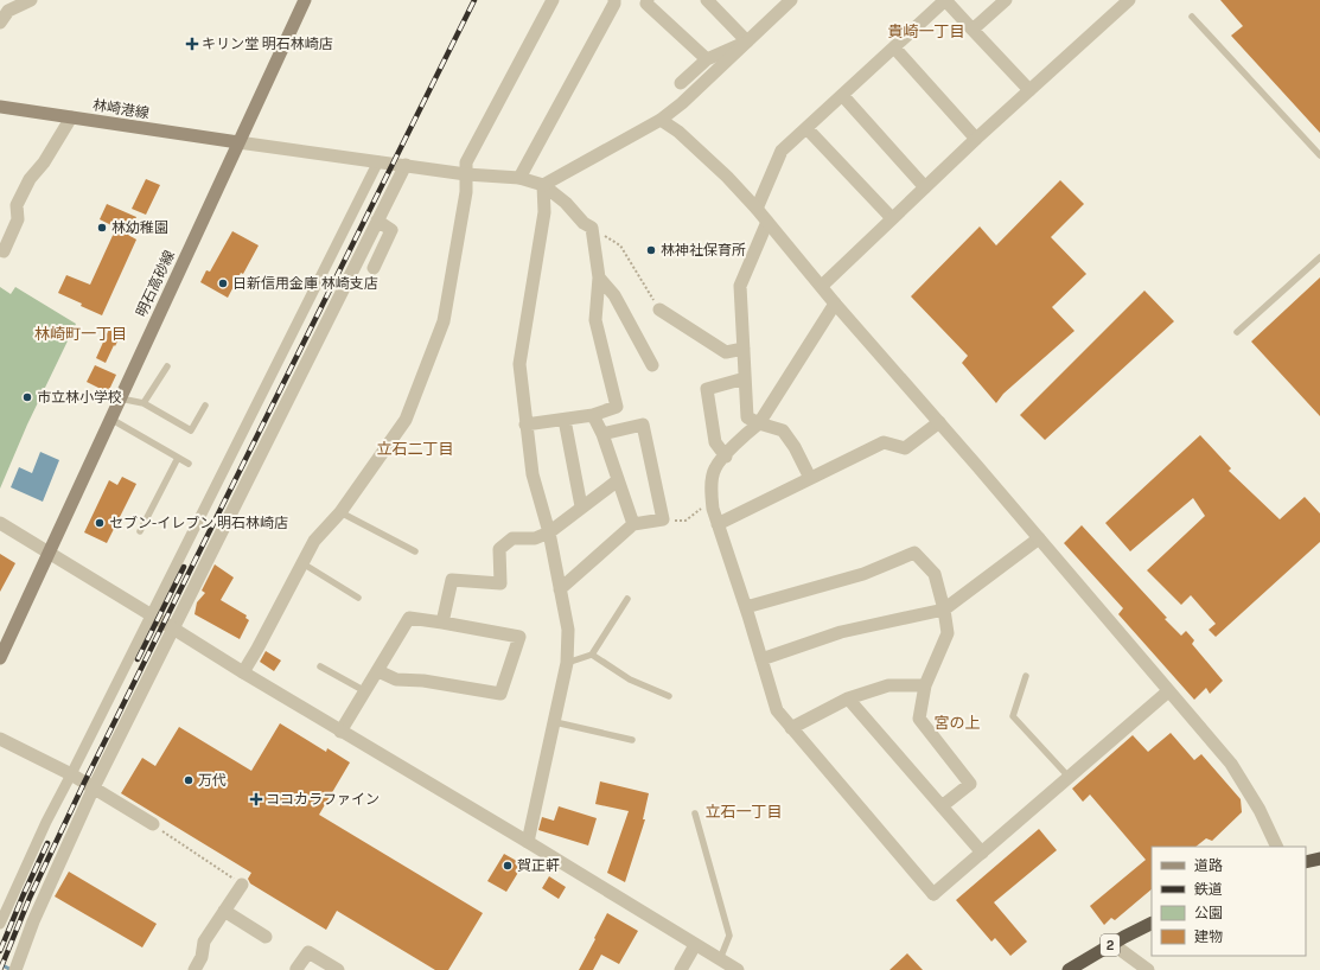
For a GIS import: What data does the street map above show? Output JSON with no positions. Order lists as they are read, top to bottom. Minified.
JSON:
{"streets":{"highway":["2"],"main road":["林崎港線","明石高砂線"]},"crossings":[["林崎港線","明石高砂線"]],"districts":["貴崎一丁目","林崎町一丁目","立石二丁目","宮の上","立石一丁目"],"places":{"health":["キリン堂 明石林崎店","ココカラファイン"],"other":["林幼稚園","林神社保育所","日新信用金庫 林崎支店","市立林小学校","セブン-イレブン 明石林崎店","万代","賀正軒"]},"legend":["道路","鉄道","公園","建物"]}
